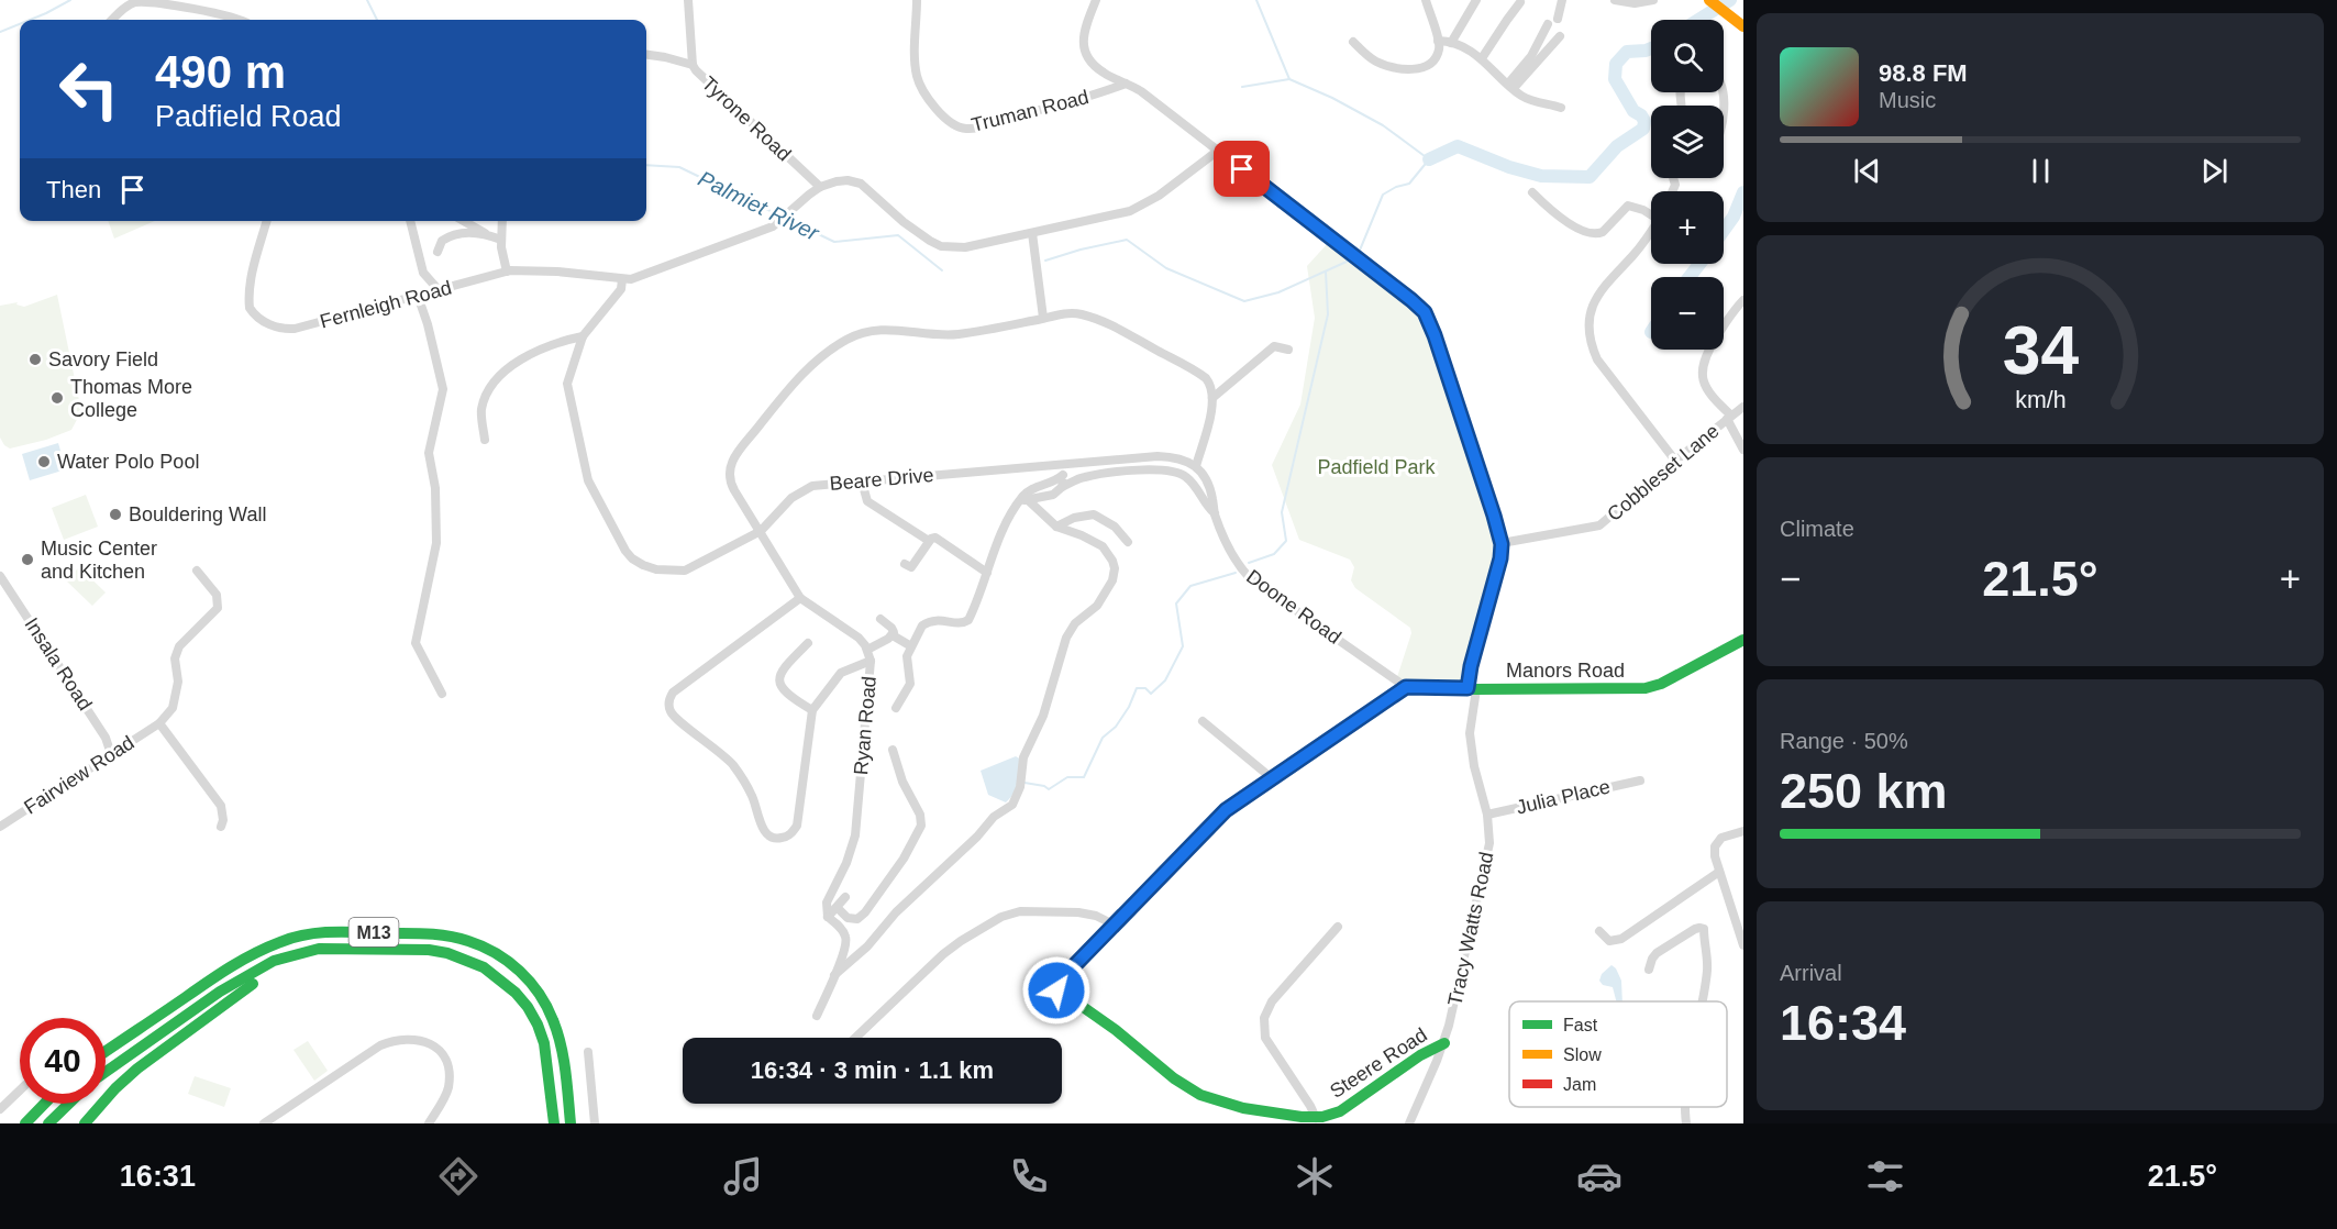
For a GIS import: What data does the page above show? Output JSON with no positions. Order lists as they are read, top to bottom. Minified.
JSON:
{"streets":{"main road":["Manors Road","M13","Steere Road"],"street":["Truman Road","Tyrone Road","Fernleigh Road","Cobbleset Lane","Beare Drive","Doone Road","Insala Road","Ryan Road","Fairview Road","Julia Place","Tracy Watts Road"]},"crossings":[["Cobbleset Lane","Tracy Watts Road"],["Beare Drive","Doone Road"],["Beare Drive","Ryan Road"],["Doone Road","Manors Road"],["Insala Road","Fairview Road"],["Manors Road","Tracy Watts Road"],["Julia Place","Tracy Watts Road"],["Tracy Watts Road","Steere Road"]],"water":["Palmiet River"],"parks":["Padfield Park"],"places":["Savory Field","Thomas More College","Water Polo Pool","Bouldering Wall","Music Center and Kitchen"],"legend":["Fast","Slow","Jam"],"page":{"map_buttons":["+","−"],"turn":["490 m","Padfield Road"],"song":["98.8 FM","Music"],"then":"Then","tile":["Climate",["Range · 50%","250 km"],["Arrival","16:34"]],"heat":["−","21.5°","+"],"limit":"40","trip":"16:34 · 3 min · 1.1 km","tabs":["16:31","21.5°"],"gauge":["34","km/h"]}}
